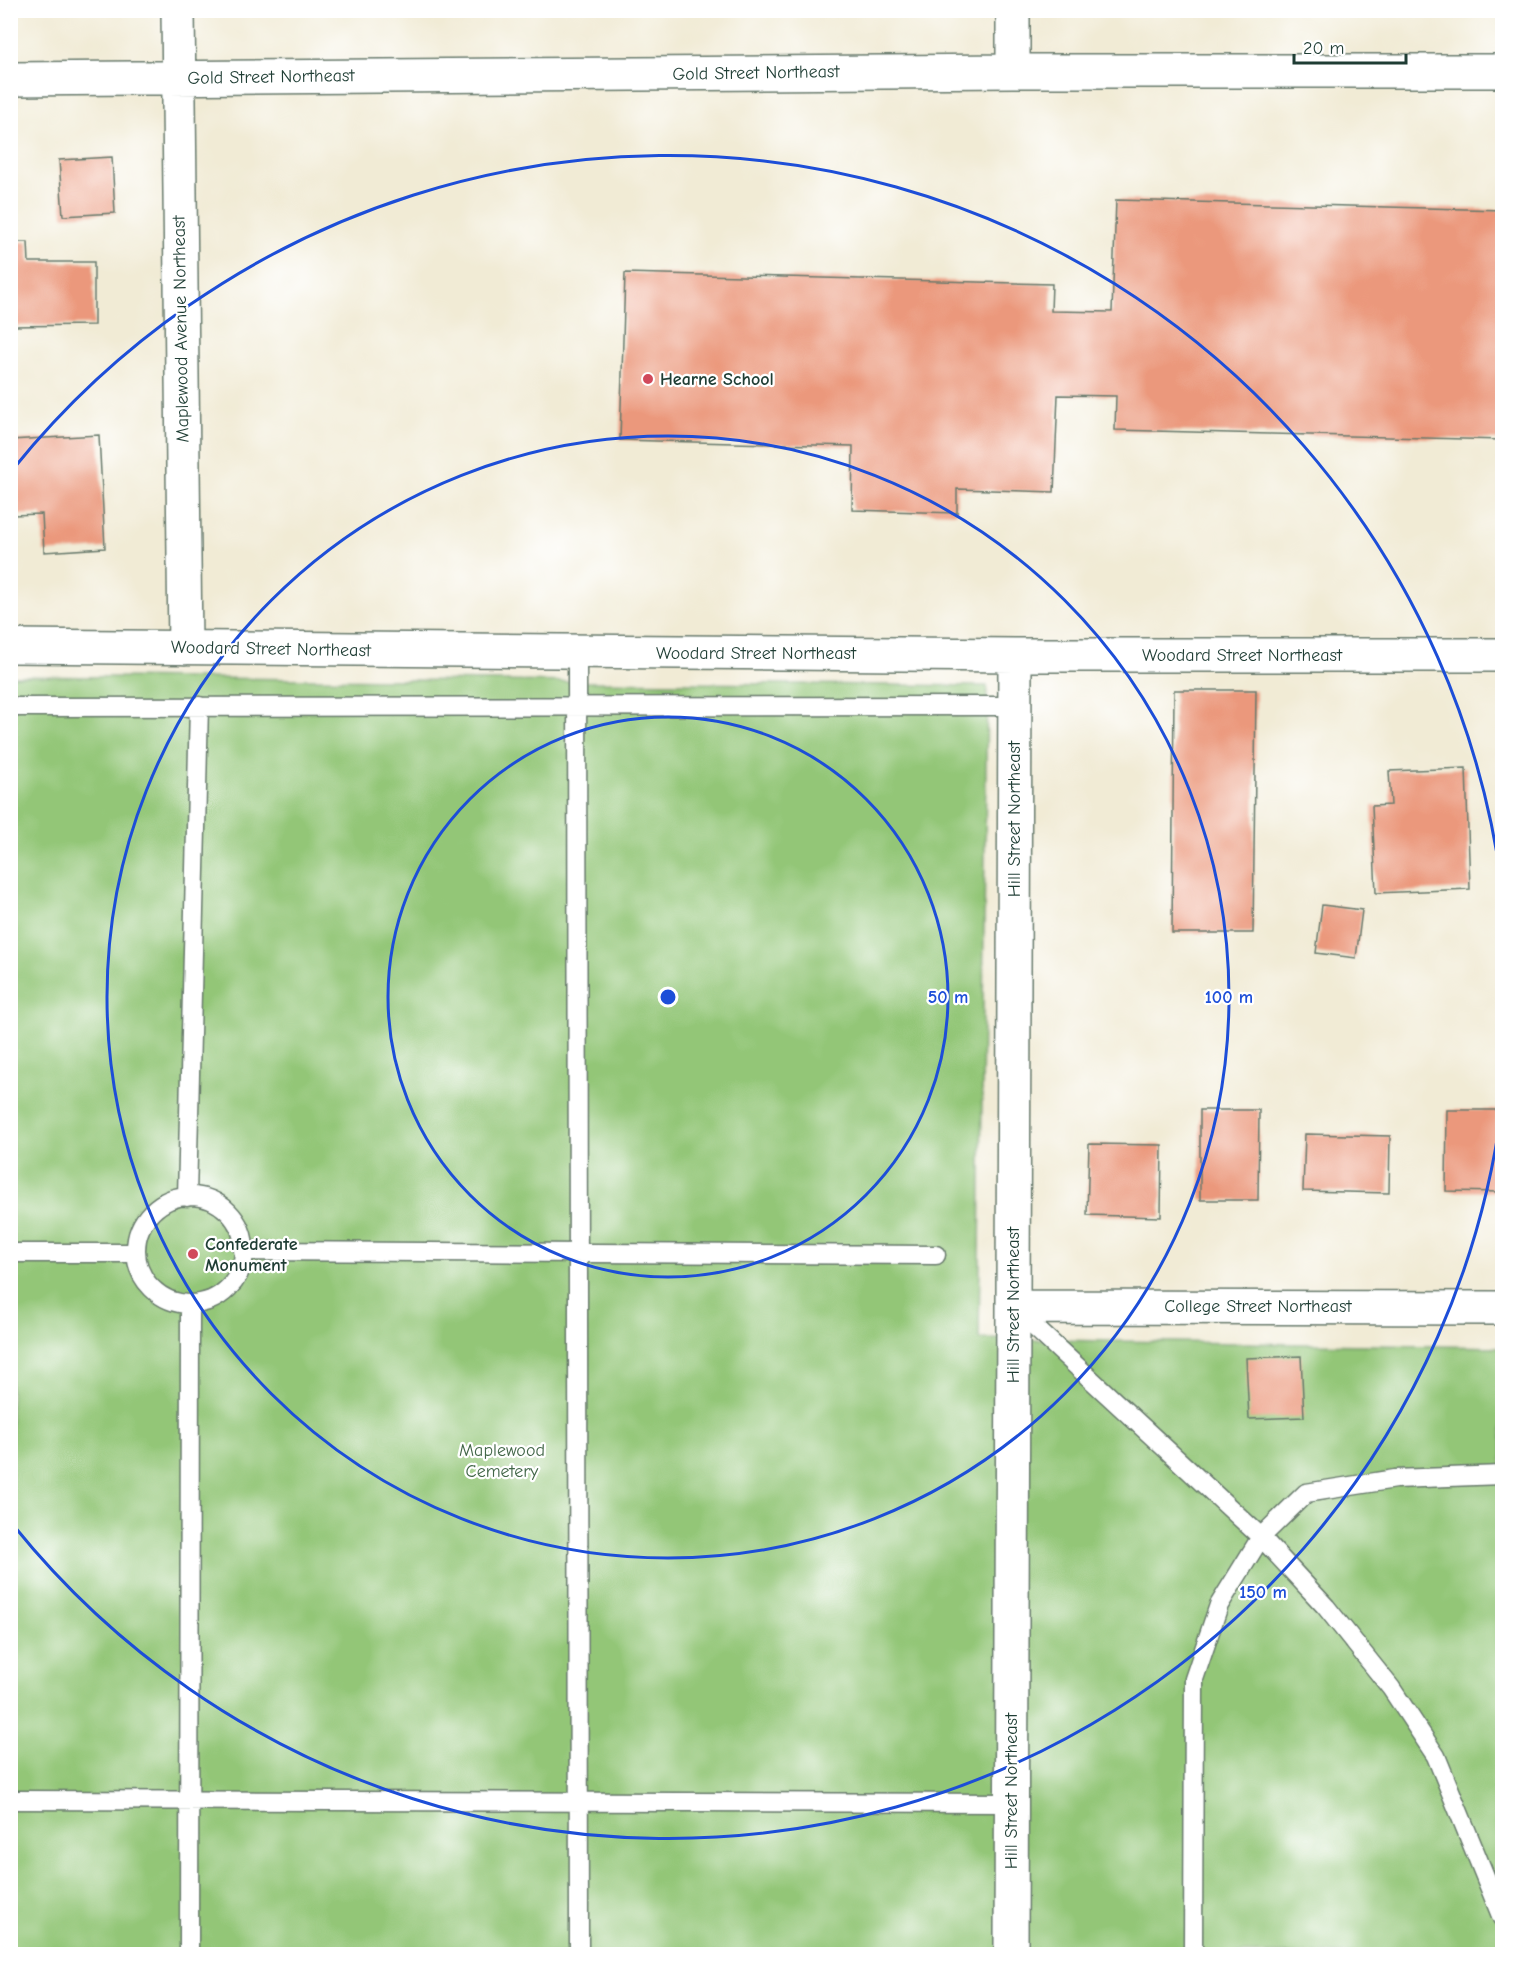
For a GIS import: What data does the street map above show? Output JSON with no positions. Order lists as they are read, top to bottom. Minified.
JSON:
{"streets":{"street":["Gold Street Northeast","Maplewood Avenue Northeast","Woodard Street Northeast","Hill Street Northeast","College Street Northeast"]},"crossings":[["Gold Street Northeast","Maplewood Avenue Northeast"],["Maplewood Avenue Northeast","Woodard Street Northeast"],["Woodard Street Northeast","Hill Street Northeast"],["Hill Street Northeast","College Street Northeast"]],"parks":["Maplewood Cemetery"],"places":["Hearne School","Confederate Monument"],"scale_bar":"20 m","rings":["50 m","100 m","150 m"]}
